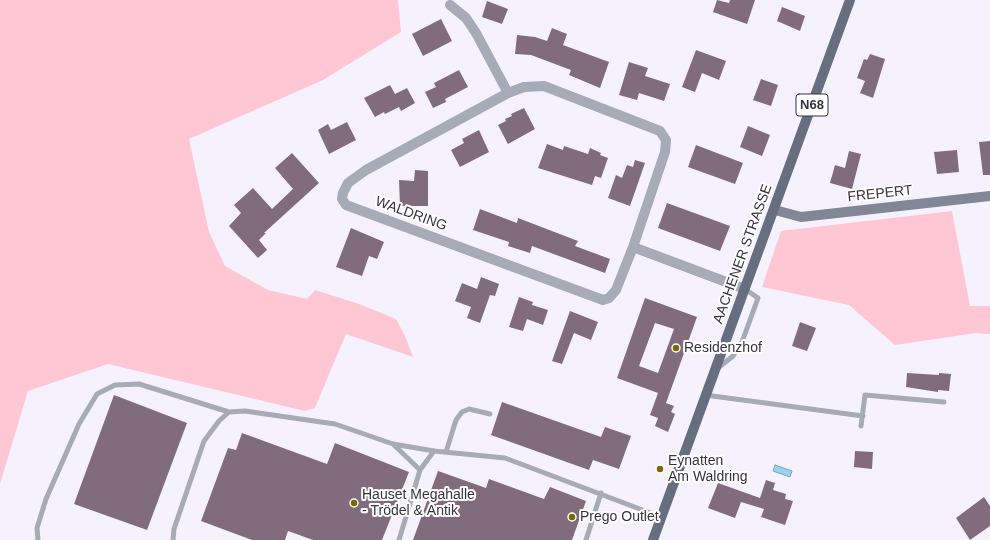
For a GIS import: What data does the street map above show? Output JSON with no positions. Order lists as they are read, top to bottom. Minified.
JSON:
{"streets":{"main road":["N68","AACHENER STRASSE"],"street":["FREPERT","WALDRING"]},"crossings":[["FREPERT","AACHENER STRASSE"]],"places":["Residenzhof","Eynatten Am Waldring","Hauset Megahalle - Trödel & Antik","Prego Outlet"]}
